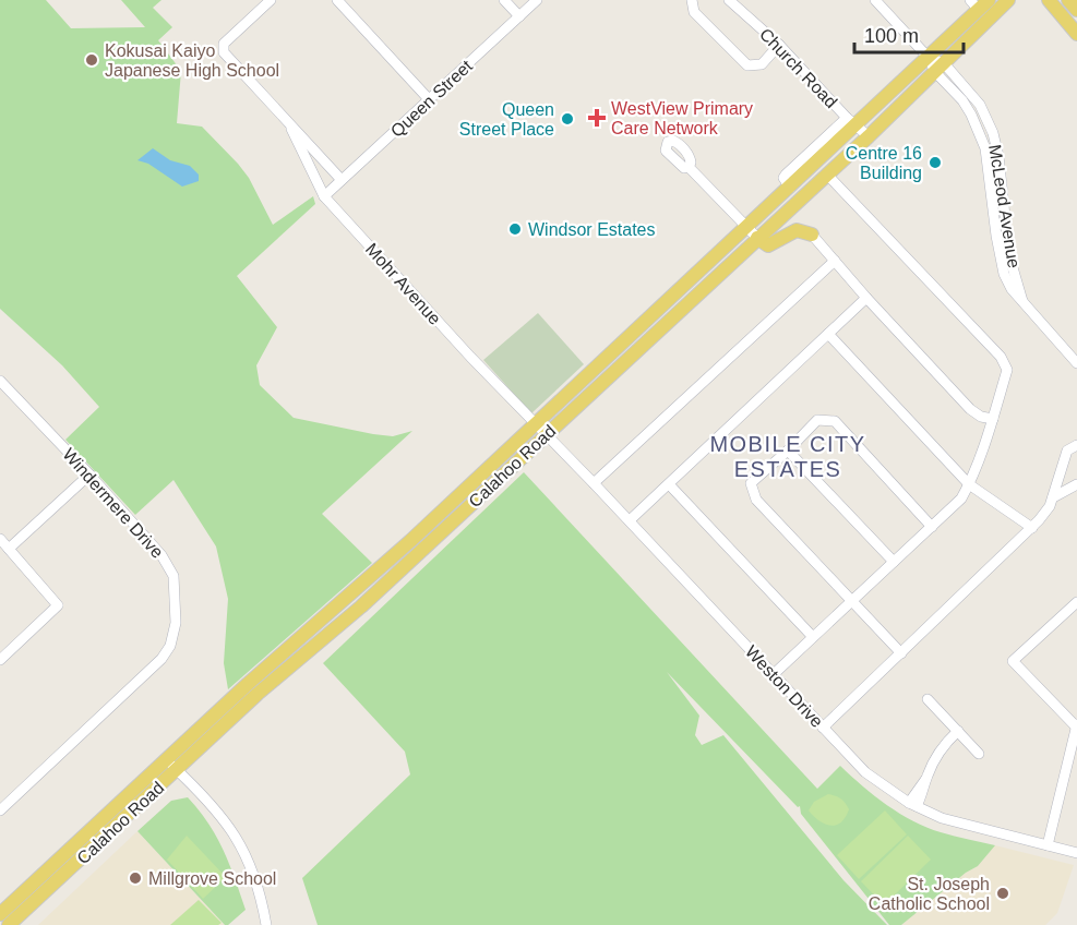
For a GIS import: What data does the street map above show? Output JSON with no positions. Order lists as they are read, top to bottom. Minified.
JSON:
{"streets":{"main road":["Calahoo Road"],"street":["Church Road","Queen Street","McLeod Avenue","Mohr Avenue","Windermere Drive","Weston Drive"]},"crossings":[["Church Road","Calahoo Road"],["Queen Street","Mohr Avenue"],["McLeod Avenue","Calahoo Road"],["Mohr Avenue","Calahoo Road"],["Mohr Avenue","Weston Drive"],["Calahoo Road","Weston Drive"]],"districts":["MOBILE CITY ESTATES"],"places":{"other":["Kokusai Kaiyo Japanese High School","Queen Street Place","Centre 16 Building","Windsor Estates","Millgrove School","St. Joseph Catholic School"],"health":["WestView Primary Care Network"]},"scale_bar":"100 m"}
